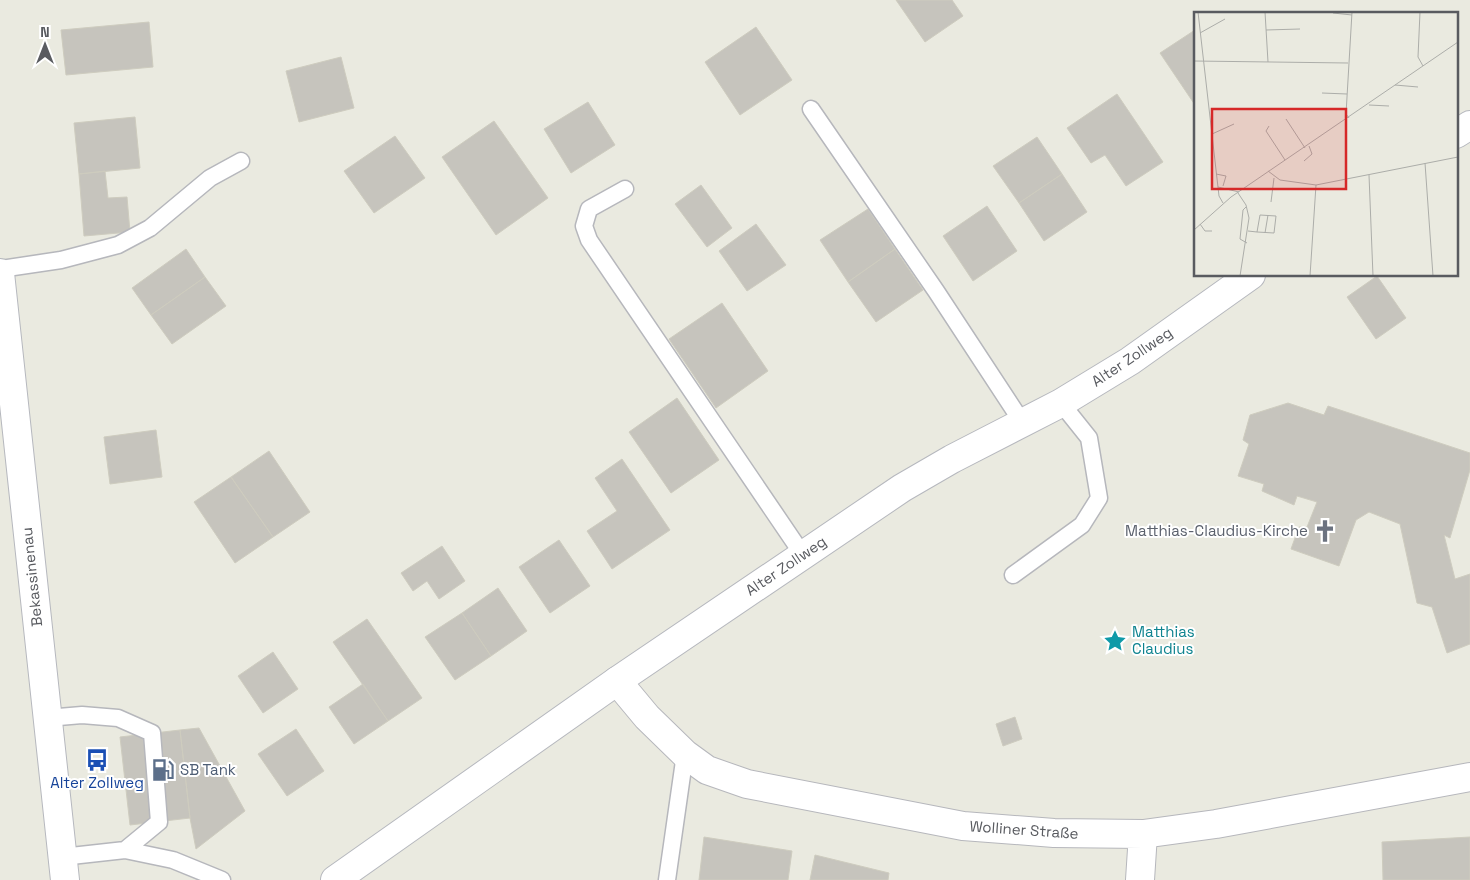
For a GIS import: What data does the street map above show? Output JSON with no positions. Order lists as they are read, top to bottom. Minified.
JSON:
{"streets":{"street":["Alter Zollweg","Bekassinenau","Wolliner Straße"]},"crossings":[["Alter Zollweg","Wolliner Straße"]],"places":{"church":["Matthias-Claudius-Kirche"],"place":["Matthias Claudius"],"bus stop":["Alter Zollweg"],"fuel station":["SB Tank"]},"north":"top"}
